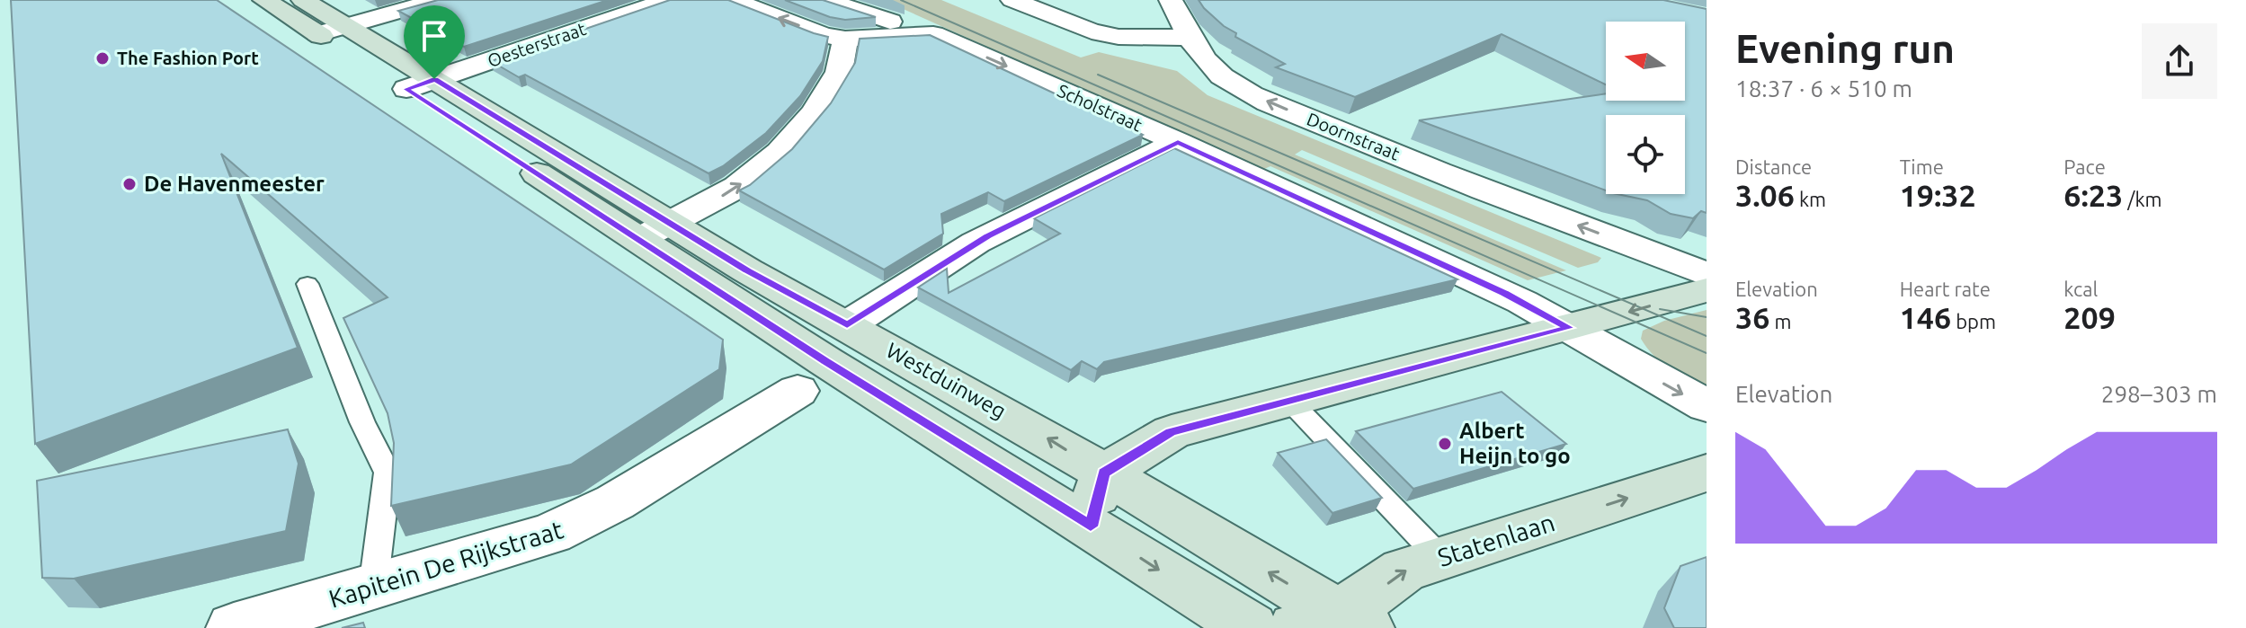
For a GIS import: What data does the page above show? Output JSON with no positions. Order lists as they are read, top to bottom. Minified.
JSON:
{"streets":{"main road":["Westduinweg","Statenlaan"],"street":["Oesterstraat","Scholstraat","Doornstraat","Kapitein De Rijkstraat"]},"crossings":[["Oesterstraat","Westduinweg"],["Westduinweg","Statenlaan"]],"one_way":["Doornstraat"],"places":["The Fashion Port","De Havenmeester","Albert Heijn to go"],"north":"left","page":{"heading":["Evening run","18:37 · 6 × 510 m"],"stats":[["Distance","3.06 km"],["Time","19:32"],["Pace","6:23 /km"],["Elevation","36 m"],["Heart rate","146 bpm"],["kcal","209"]],"chart":["Elevation","298–303 m"]}}
